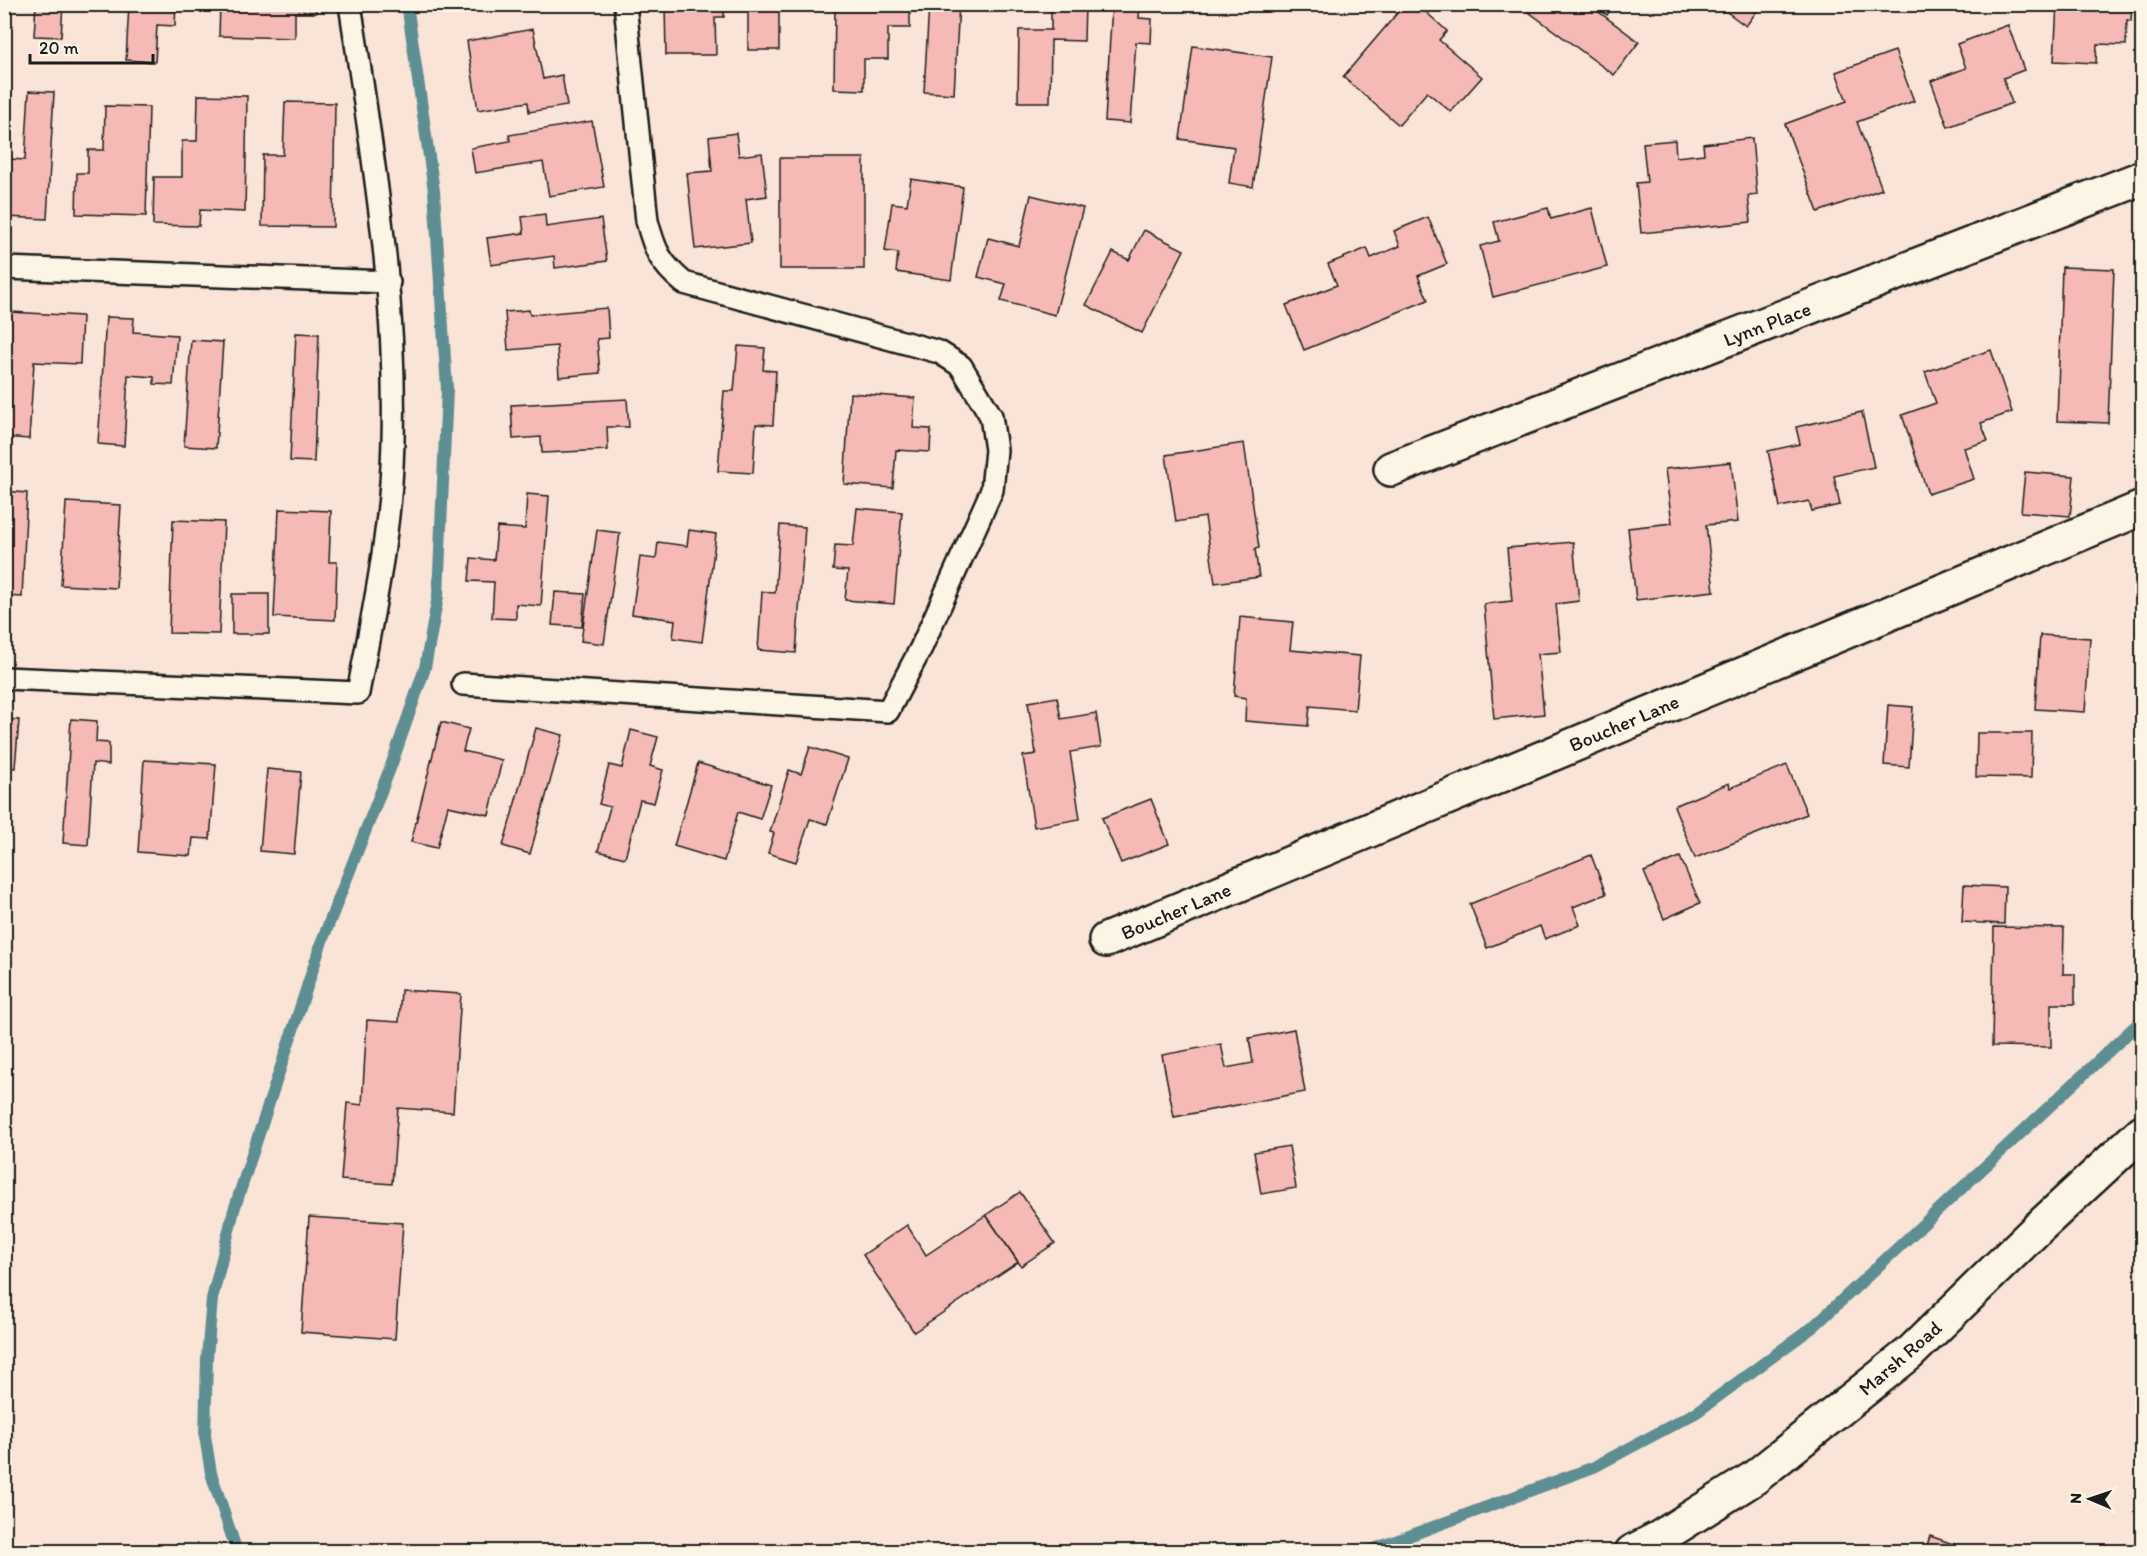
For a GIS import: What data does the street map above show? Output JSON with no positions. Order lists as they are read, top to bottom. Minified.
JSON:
{"streets":{"street":["Lynn Place","Boucher Lane","Marsh Road"]},"scale_bar":"20 m","north":"left"}
